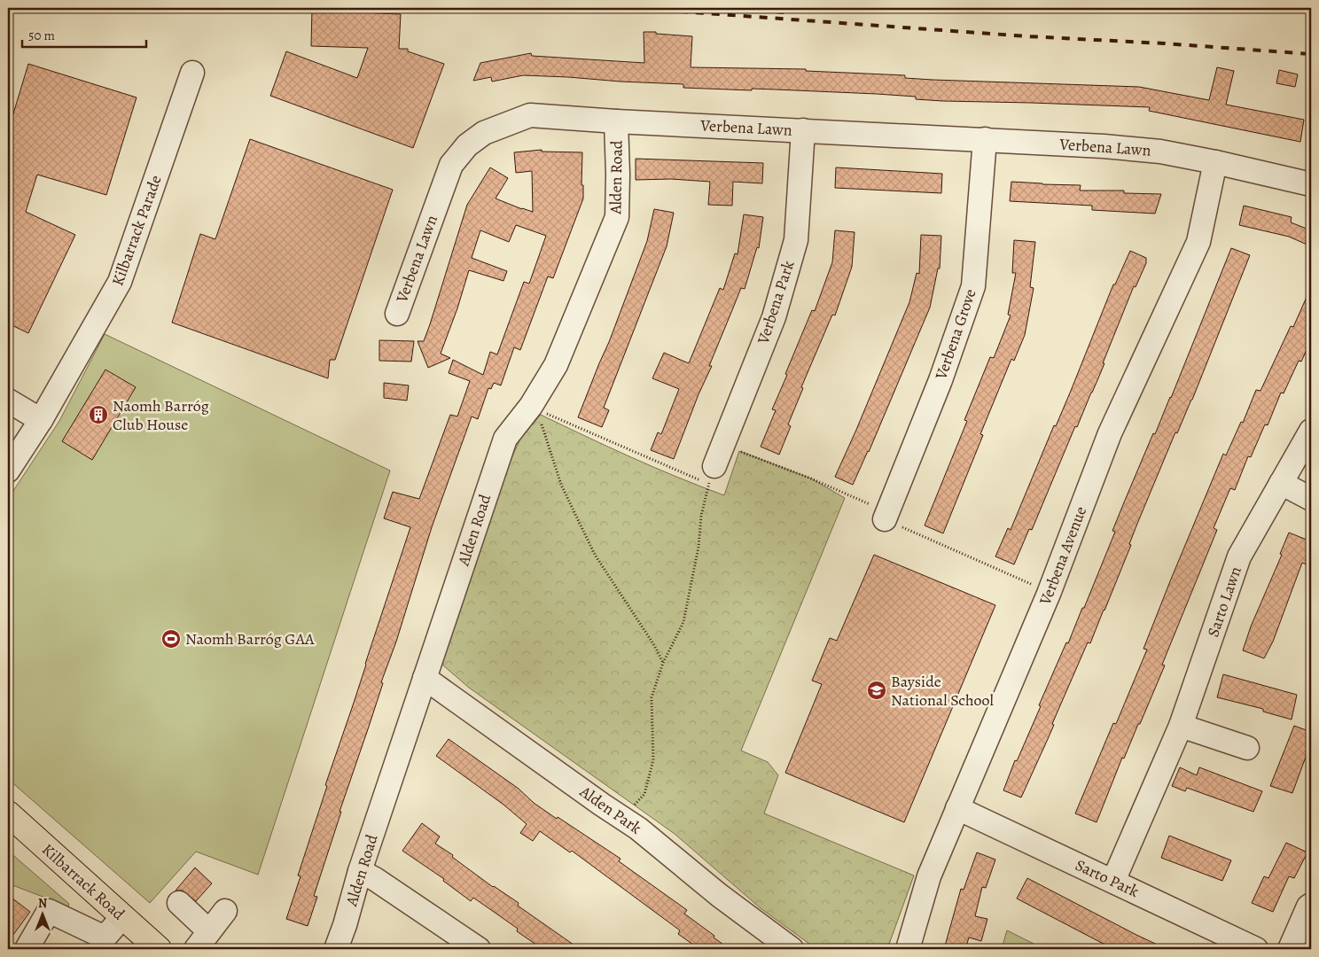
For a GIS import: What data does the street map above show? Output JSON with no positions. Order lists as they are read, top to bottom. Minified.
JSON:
{"streets":{"main road":["Kilbarrack Road"],"street":["Verbena Lawn","Alden Road","Kilbarrack Parade","Verbena Park","Verbena Grove","Verbena Avenue","Sarto Lawn","Alden Park","Sarto Park"]},"crossings":[["Verbena Lawn","Alden Road"],["Verbena Lawn","Verbena Park"],["Verbena Lawn","Verbena Grove"],["Verbena Lawn","Verbena Avenue"],["Alden Road","Alden Park"],["Verbena Avenue","Sarto Park"],["Sarto Lawn","Sarto Park"]],"places":{"building":["Naomh Barróg Club House"],"sports":["Naomh Barróg GAA"],"school or university":["Bayside National School"]},"scale_bar":"50 m","north":"top"}
